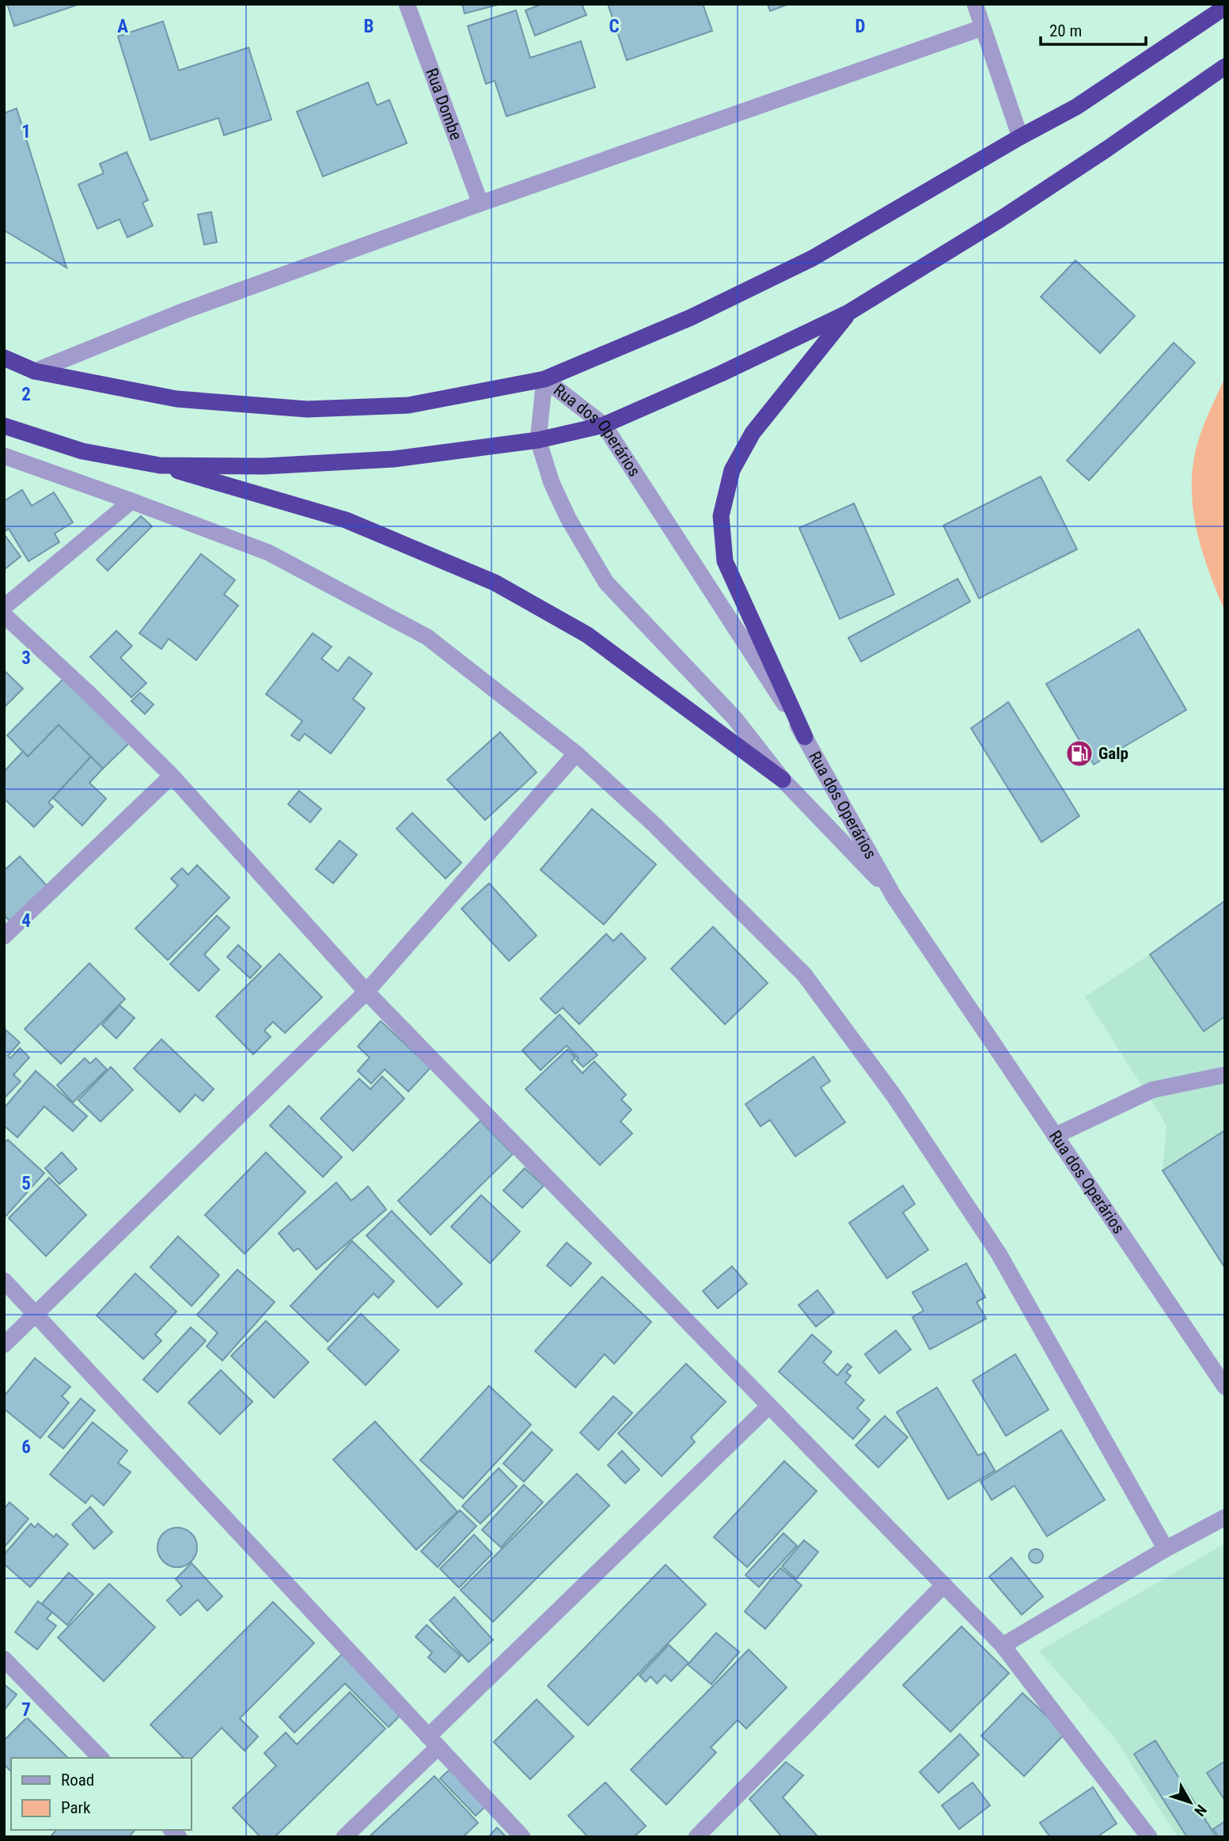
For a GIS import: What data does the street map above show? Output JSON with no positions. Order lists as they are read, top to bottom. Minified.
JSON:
{"streets":{"street":["Rua Dombe","Rua dos Operários"]},"places":{"fuel station":["Galp"]},"legend":["Road","Park"],"scale_bar":"20 m","north":"bottom right","grid":{"columns":["A","B","C","D"],"rows":["1","2","3","4","5","6","7"]}}
